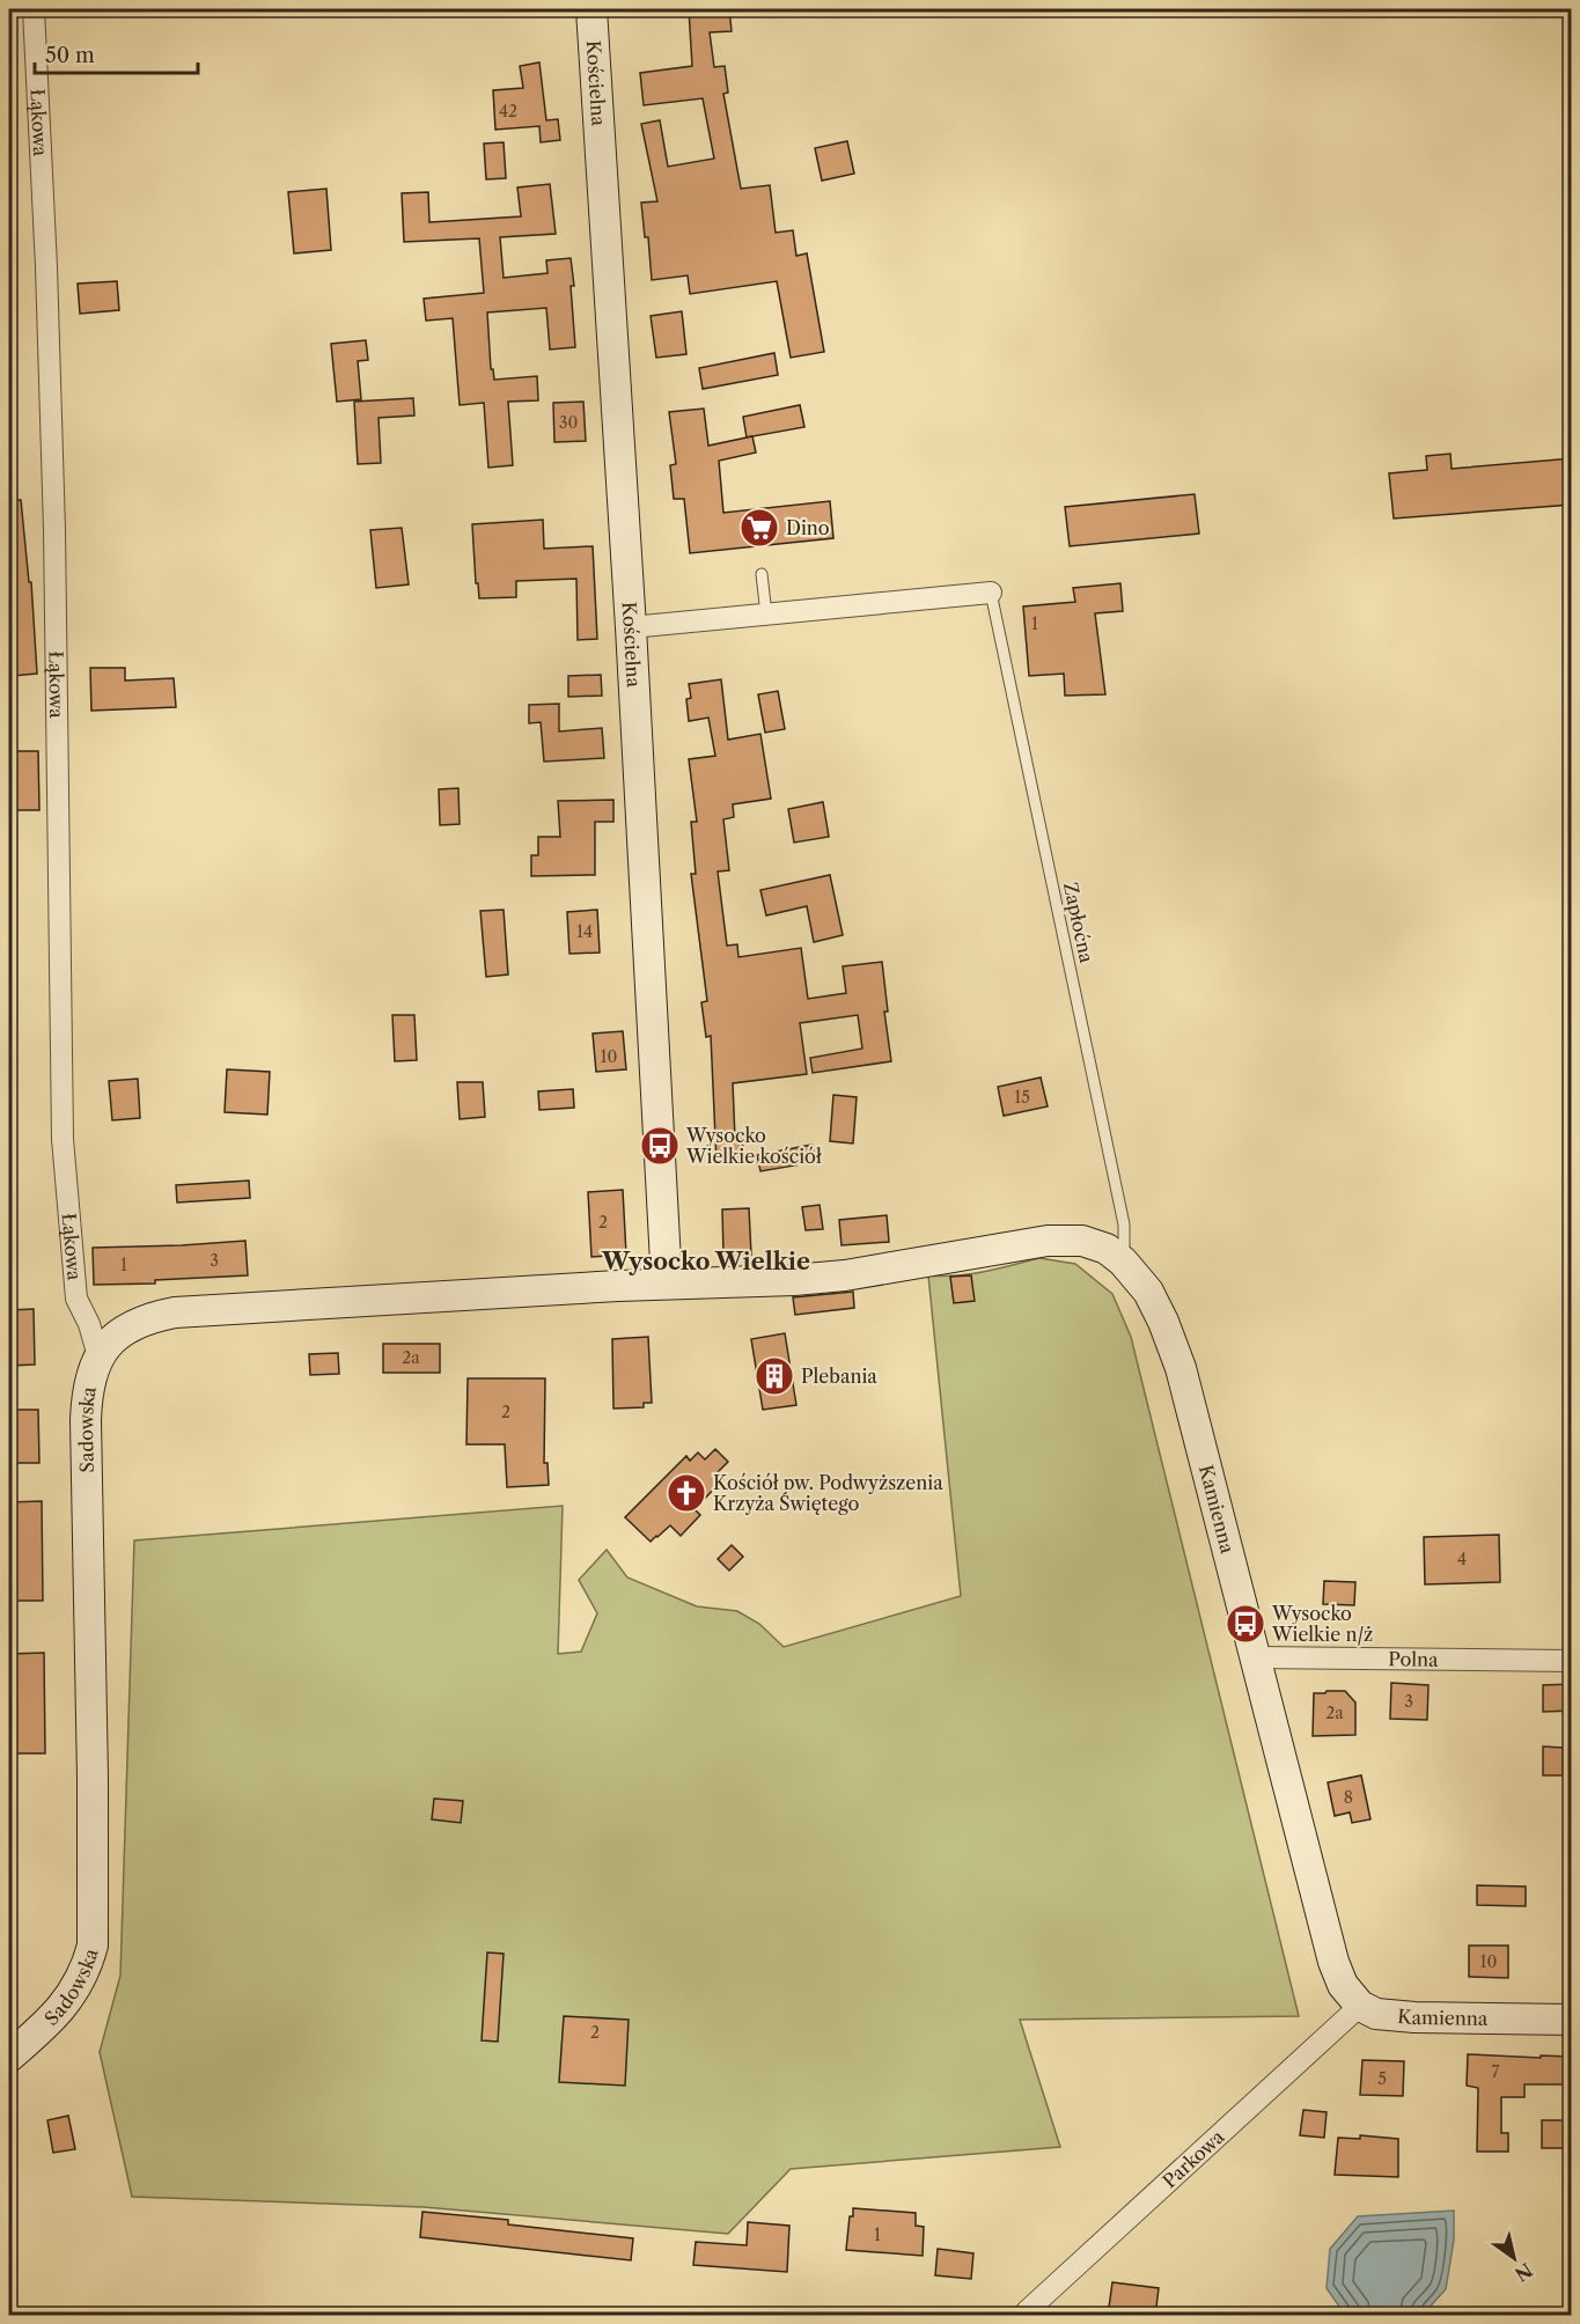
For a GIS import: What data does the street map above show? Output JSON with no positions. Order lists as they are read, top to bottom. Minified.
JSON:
{"streets":{"street":["Kościelna","Łąkowa","Sadowska","Kamienna","Polna","Parkowa"],"lane":["Zapłoćna"]},"crossings":[["Kościelna","Sadowska"],["Kościelna","Kamienna"],["Łąkowa","Sadowska"],["Zapłoćna","Kamienna"],["Sadowska","Kamienna"],["Kamienna","Polna"],["Kamienna","Parkowa"]],"districts":["Wysocko Wielkie"],"places":{"supermarket":["Dino"],"bus stop":["Wysocko Wielkie kościół","Wysocko Wielkie n/ż"],"building":["Plebania"],"church":["Kościół pw. Podwyższenia Krzyża Świętego"]},"house_numbers":["42","30","1","14","10","15","2","3","1","2a","2","4","3","2a","8","10","2","7","5","1"],"scale_bar":"50 m","north":"bottom right"}
